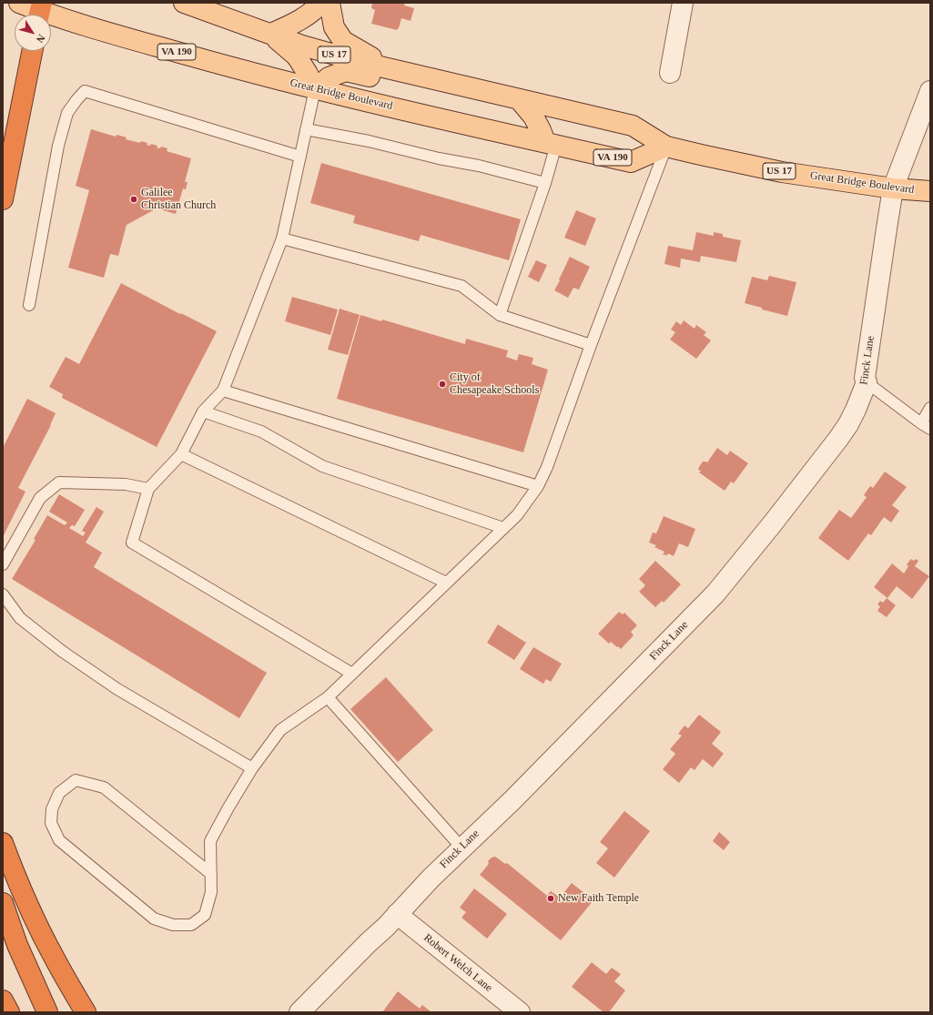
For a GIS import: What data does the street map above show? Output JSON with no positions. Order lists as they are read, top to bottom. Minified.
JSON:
{"streets":{"main road":["VA 190","US 17","Great Bridge Boulevard"],"street":["Finck Lane","Robert Welch Lane"]},"crossings":[["Great Bridge Boulevard","Finck Lane"],["Finck Lane","Robert Welch Lane"]],"places":["Galilee Christian Church","City of Chesapeake Schools","New Faith Temple"],"north":"bottom right"}
